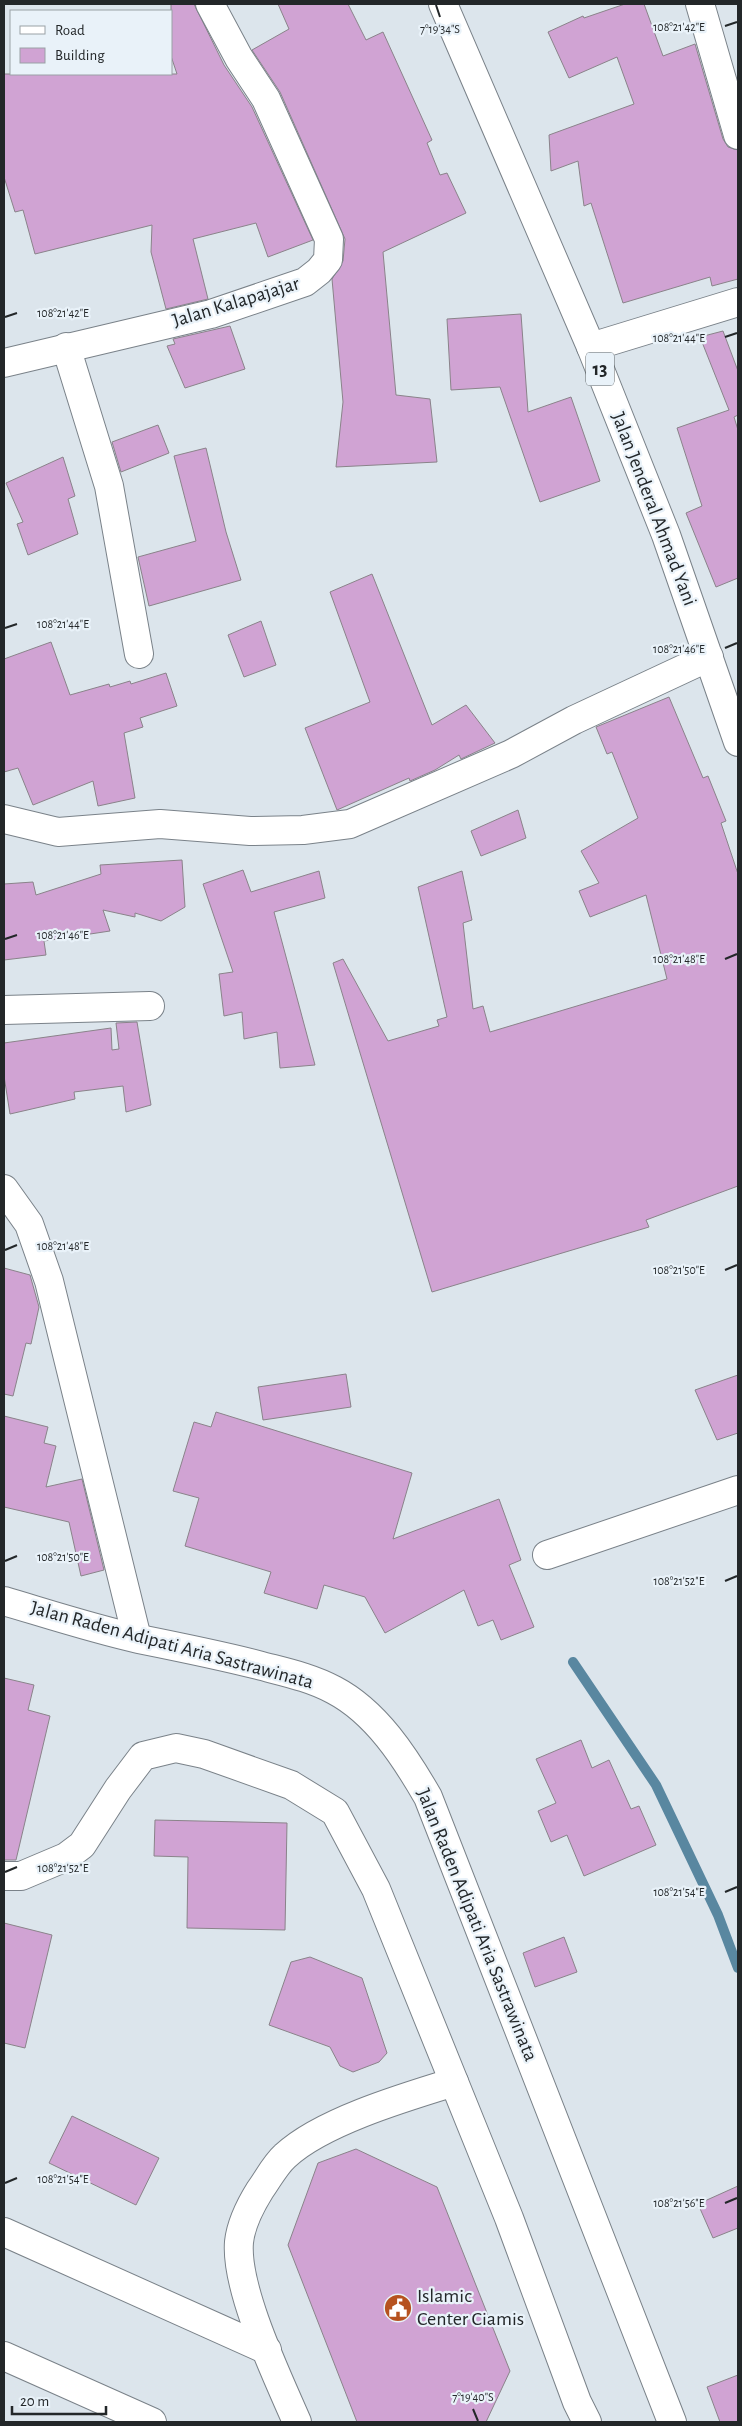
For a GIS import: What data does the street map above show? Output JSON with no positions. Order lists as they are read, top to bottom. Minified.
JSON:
{"streets":{"main road":["Jalan Kalapajajar","13","Jalan Jenderal Ahmad Yani","Jalan Raden Adipati Aria Sastrawinata"]},"places":{"public building":["Islamic Center Ciamis"]},"legend":["Road","Building"],"scale_bar":"20 m","coordinates":["108°21'42\"E","7°19'34\"S","108°21'44\"E","108°21'46\"E","108°21'48\"E","108°21'50\"E","108°21'52\"E","108°21'54\"E","108°21'56\"E","7°19'40\"S"]}
